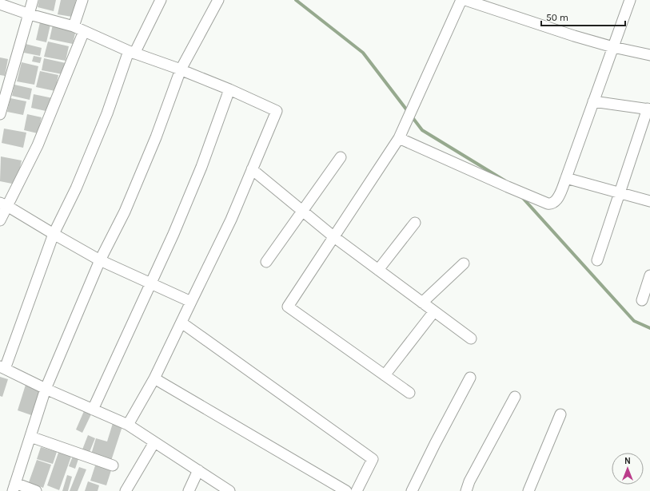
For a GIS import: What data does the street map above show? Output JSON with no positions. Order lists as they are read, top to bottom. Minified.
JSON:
{"scale_bar":"50 m","north":"top"}
